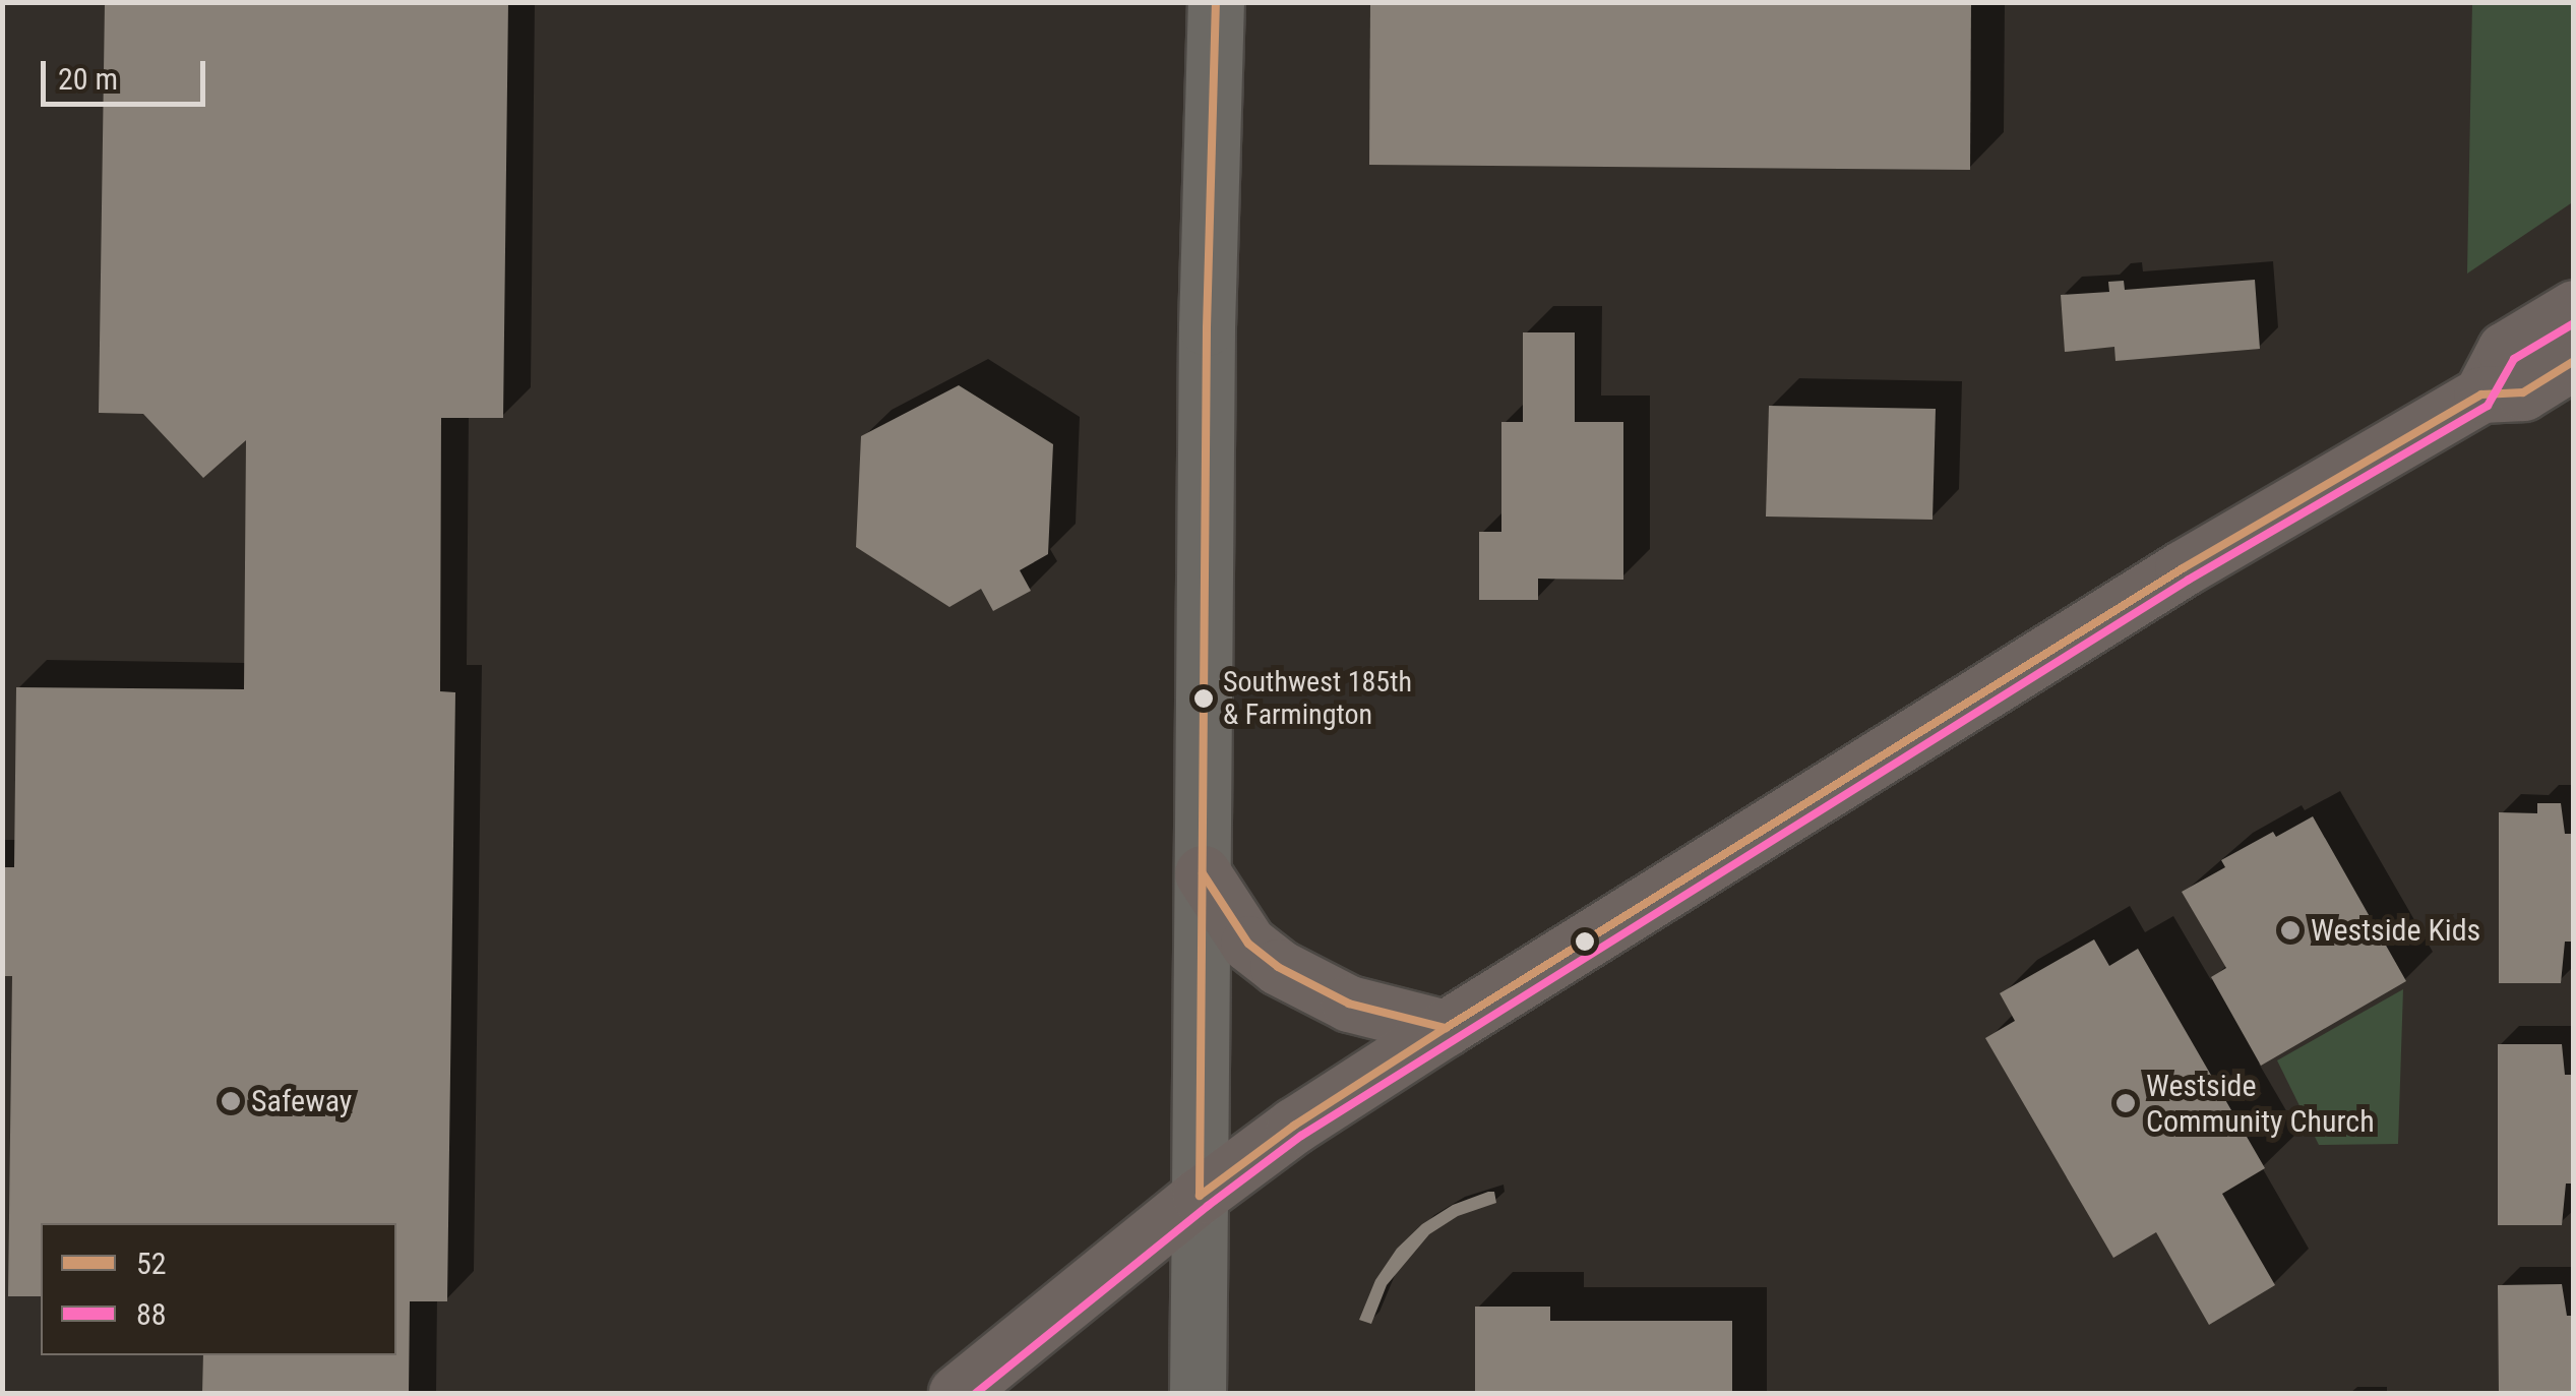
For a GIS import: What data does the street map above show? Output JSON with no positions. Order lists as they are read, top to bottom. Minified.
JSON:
{"places":["Southwest 185th & Farmington","Westside Kids","Safeway","Westside Community Church"],"lines":["transit line 52","transit line 88"],"legend":["52","88"],"scale_bar":"20 m"}
